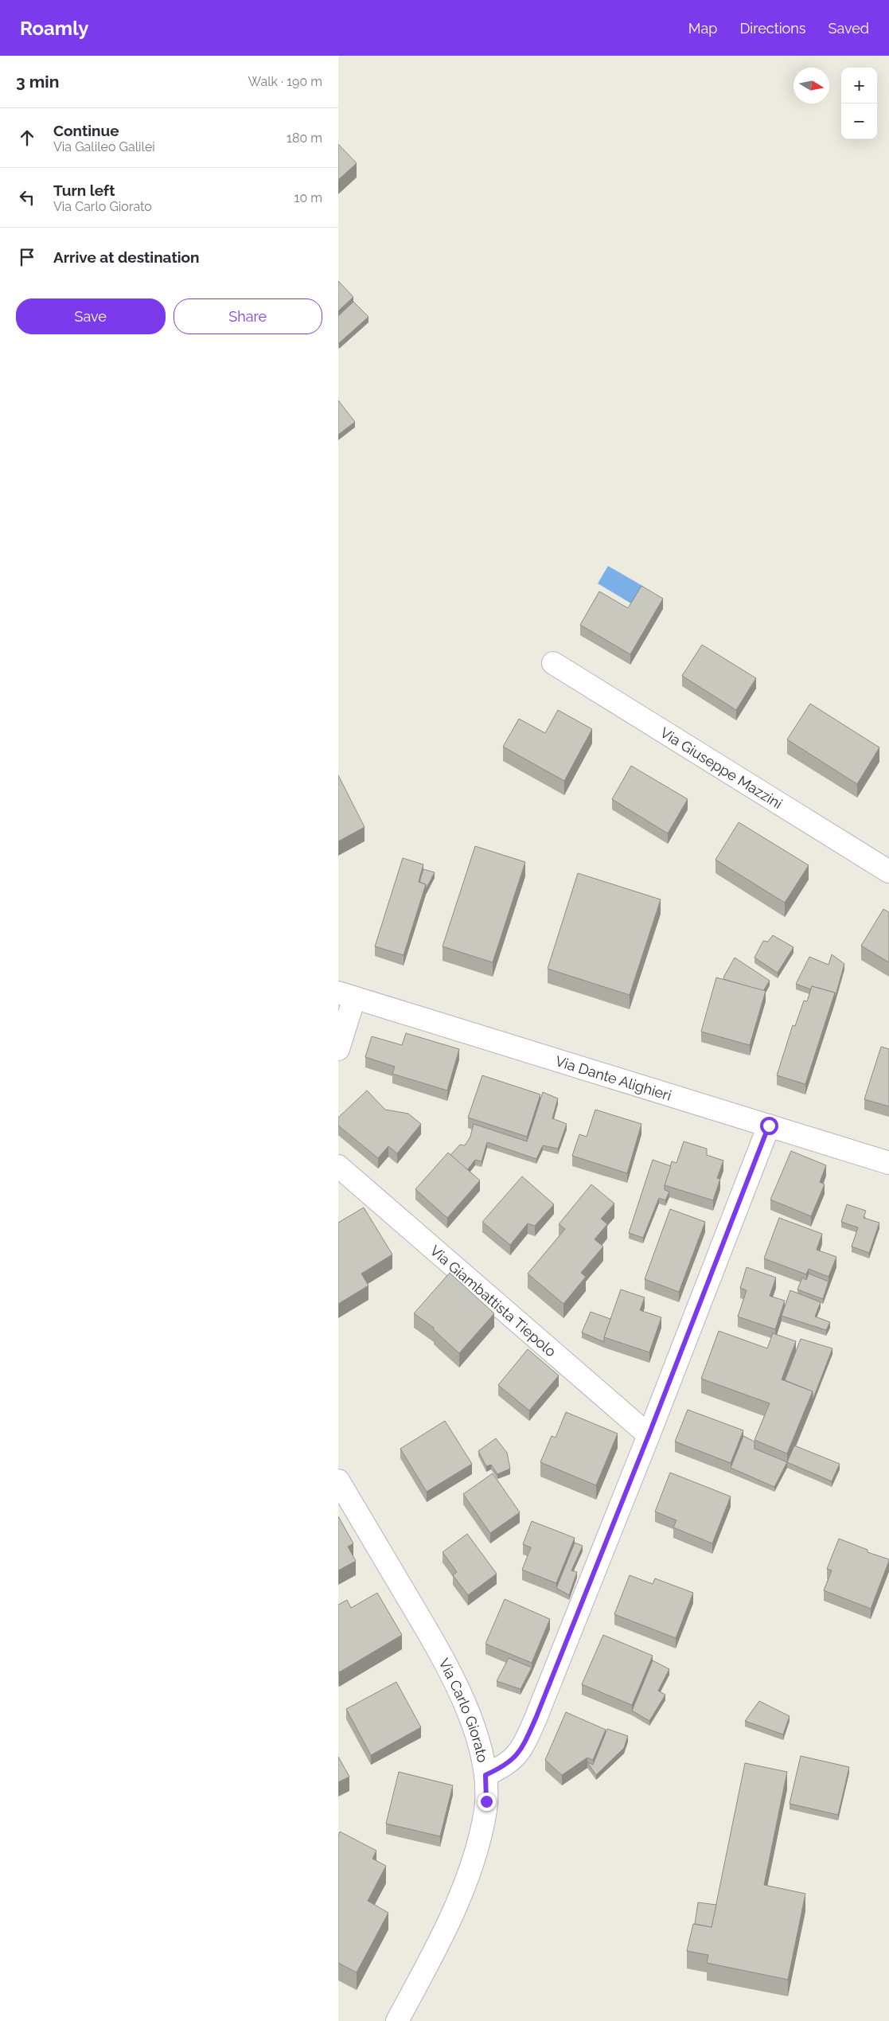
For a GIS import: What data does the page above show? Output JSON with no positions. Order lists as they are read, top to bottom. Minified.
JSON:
{"streets":{"street":["Via Giuseppe Mazzini","Via Dante Alighieri","Via Giambattista Tiepolo","Via Carlo Giorato"]},"north":"right","page":{"header":"Roamly","nav":["Map","Directions","Saved"],"heading":["3 min","Walk · 190 m"],"map_buttons":["+","−"],"list":[["Continue","Via Galileo Galilei","180 m"],["Turn left","Via Carlo Giorato","10 m"],"Arrive at destination"],"buttons":["Save","Share"]}}
